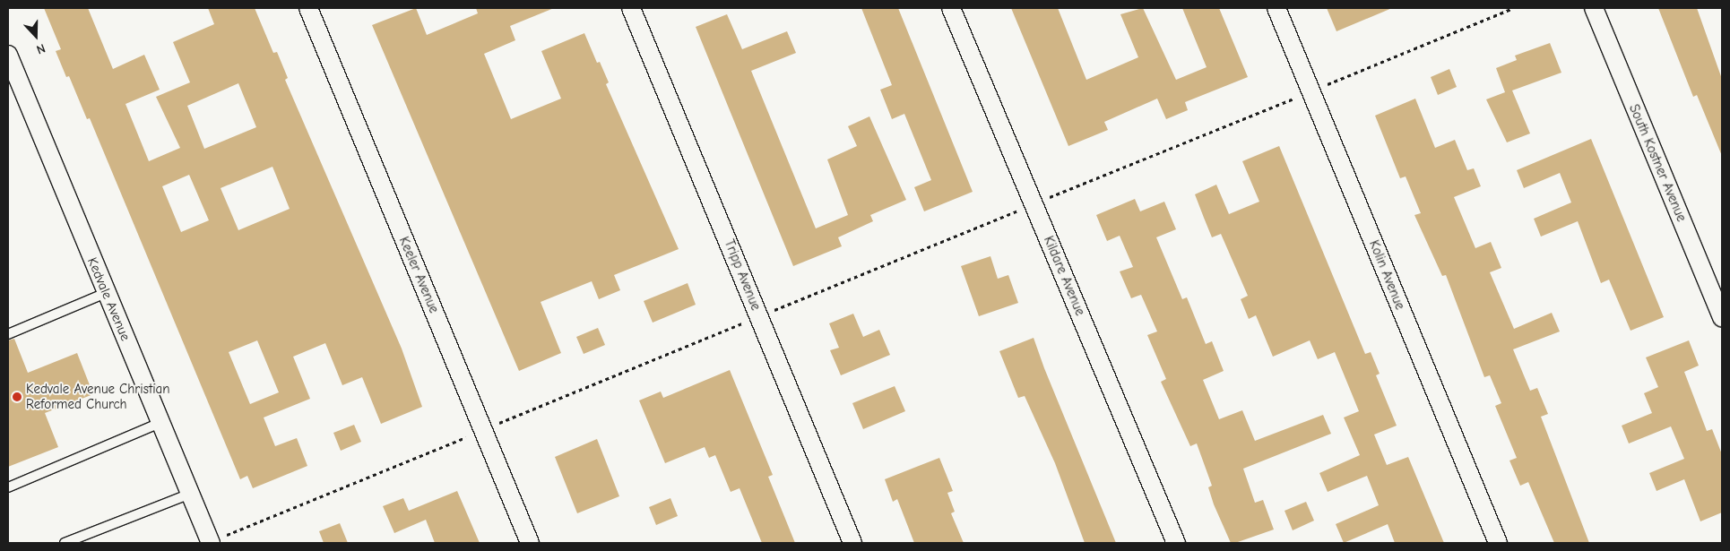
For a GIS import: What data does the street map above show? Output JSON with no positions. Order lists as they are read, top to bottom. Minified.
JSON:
{"streets":{"street":["South Kostner Avenue","Keeler Avenue","Tripp Avenue","Kolin Avenue","Kildare Avenue","Kedvale Avenue"]},"places":["Kedvale Avenue Christian Reformed Church"],"north":"bottom"}
